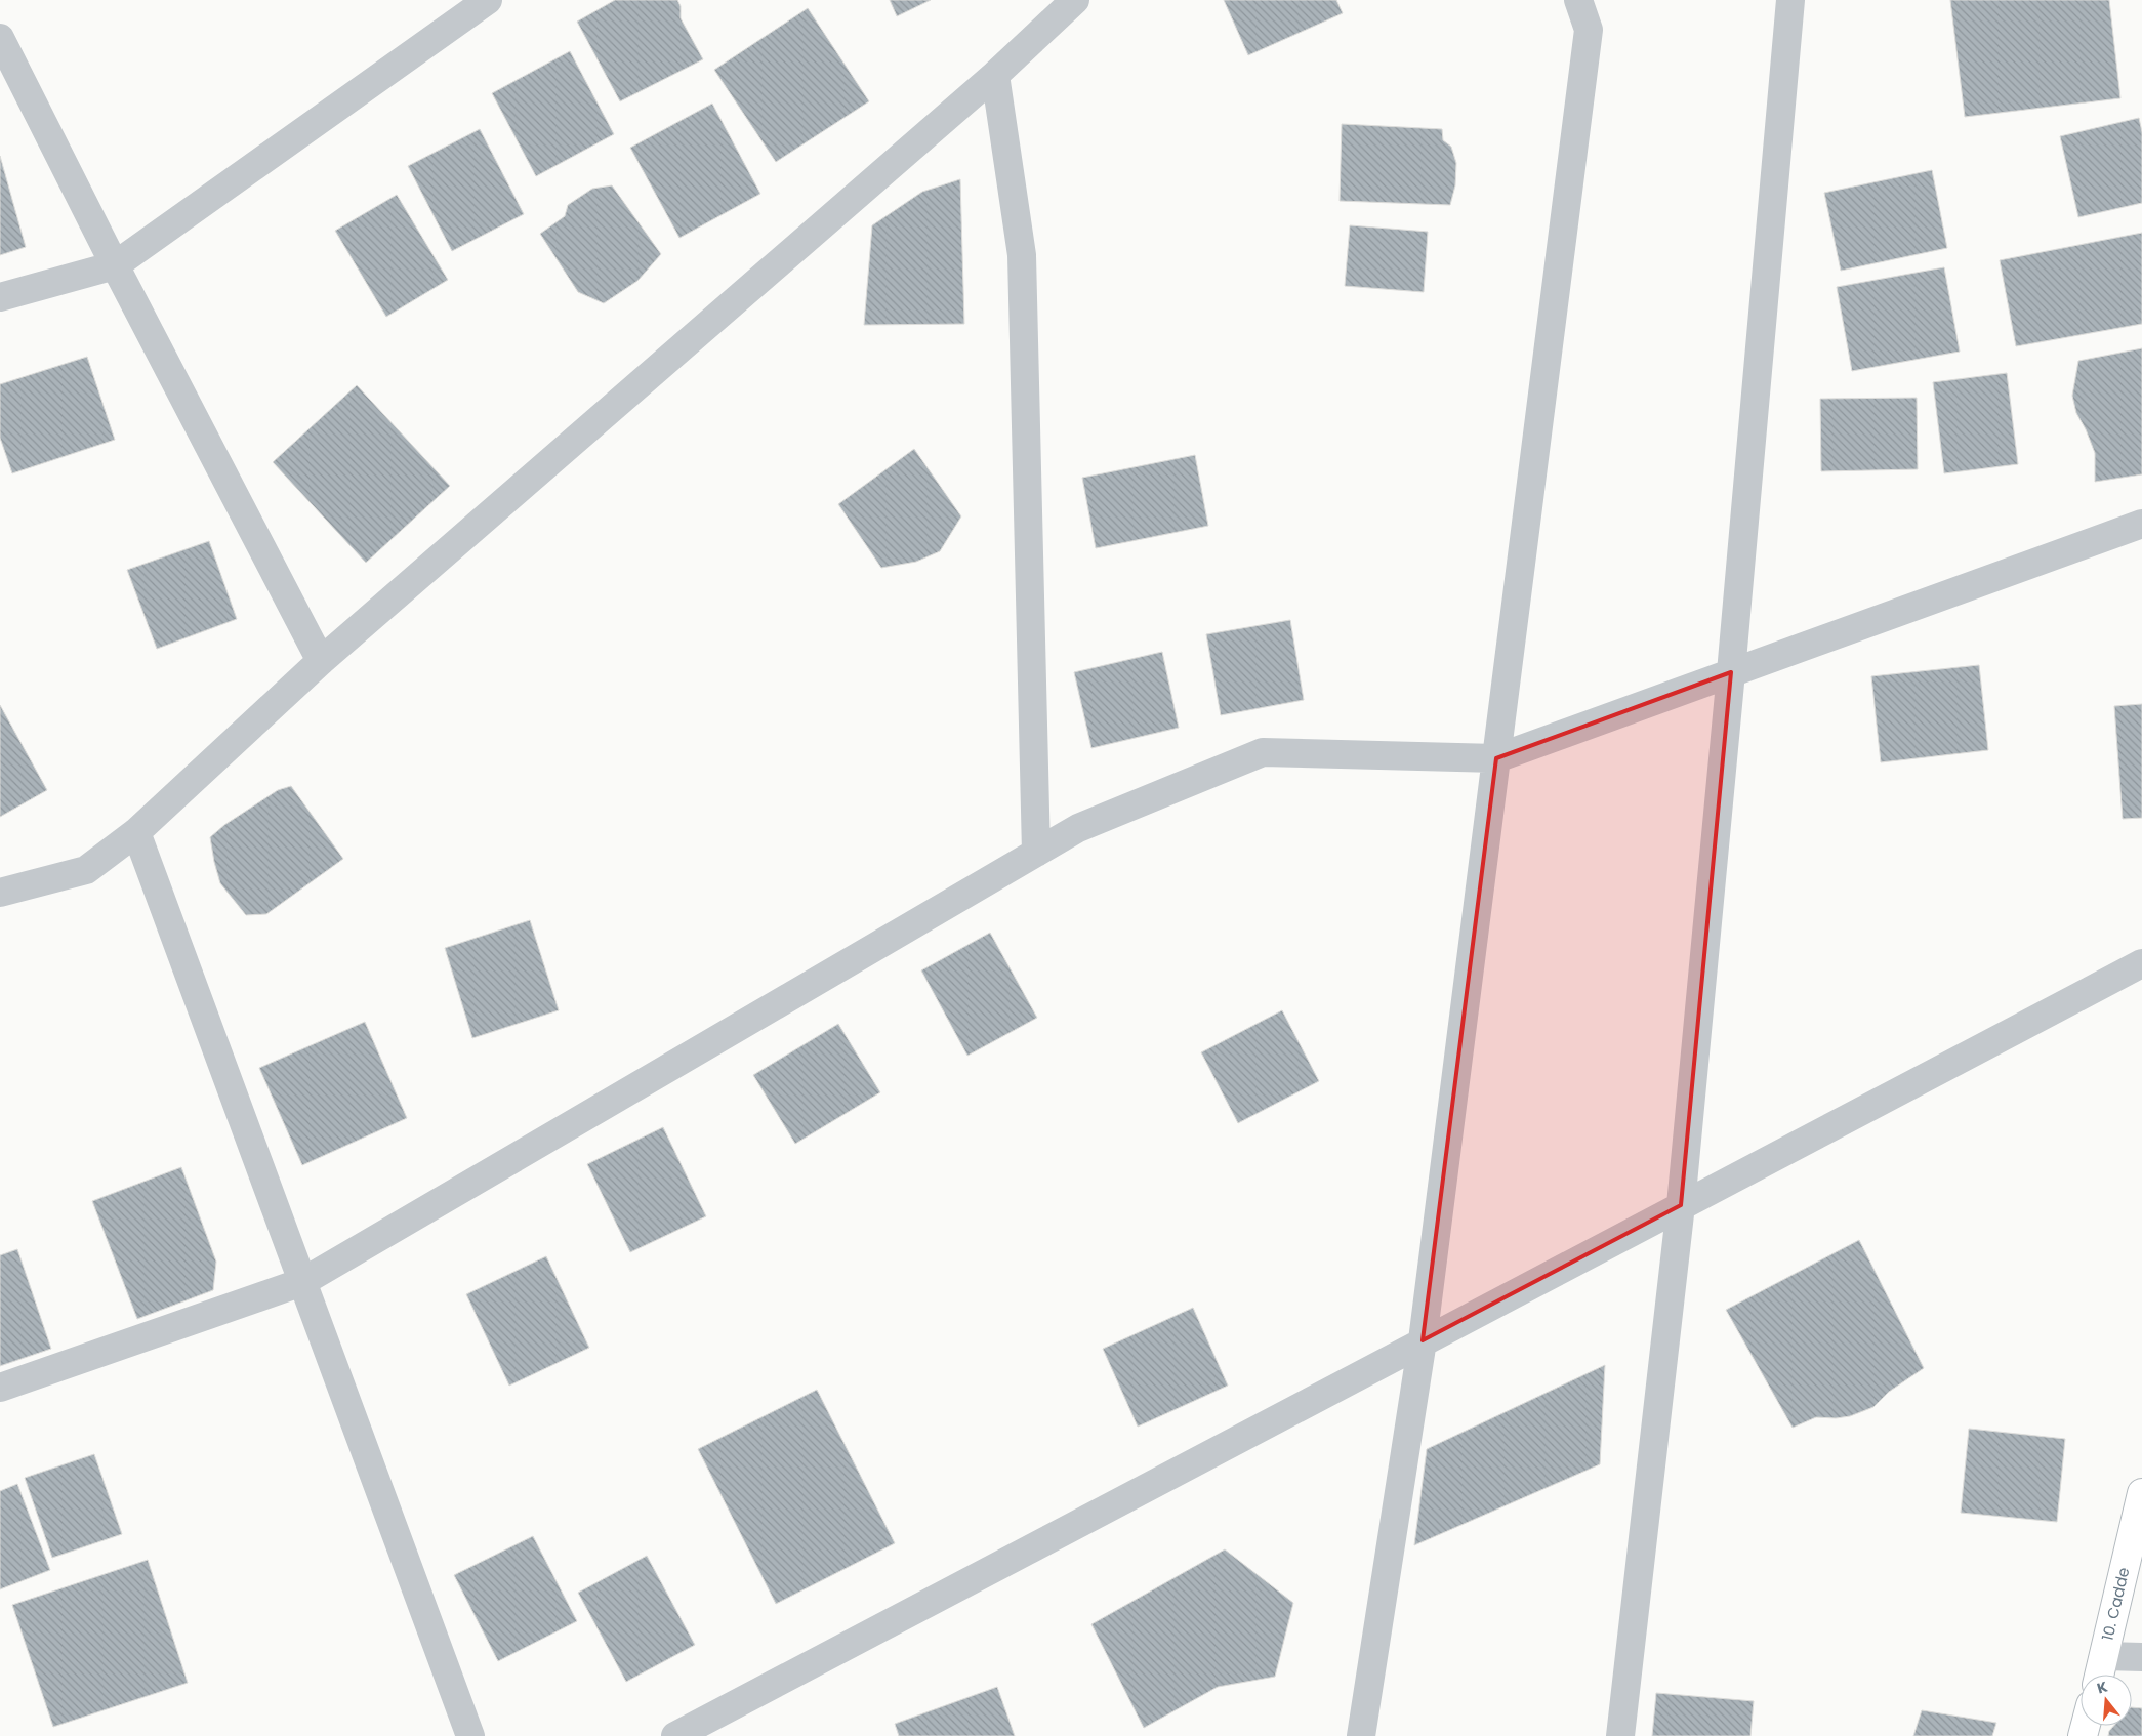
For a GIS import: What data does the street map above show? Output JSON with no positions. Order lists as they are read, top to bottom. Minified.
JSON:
{"streets":{"street":["10. Cadde"]},"north":"top"}
